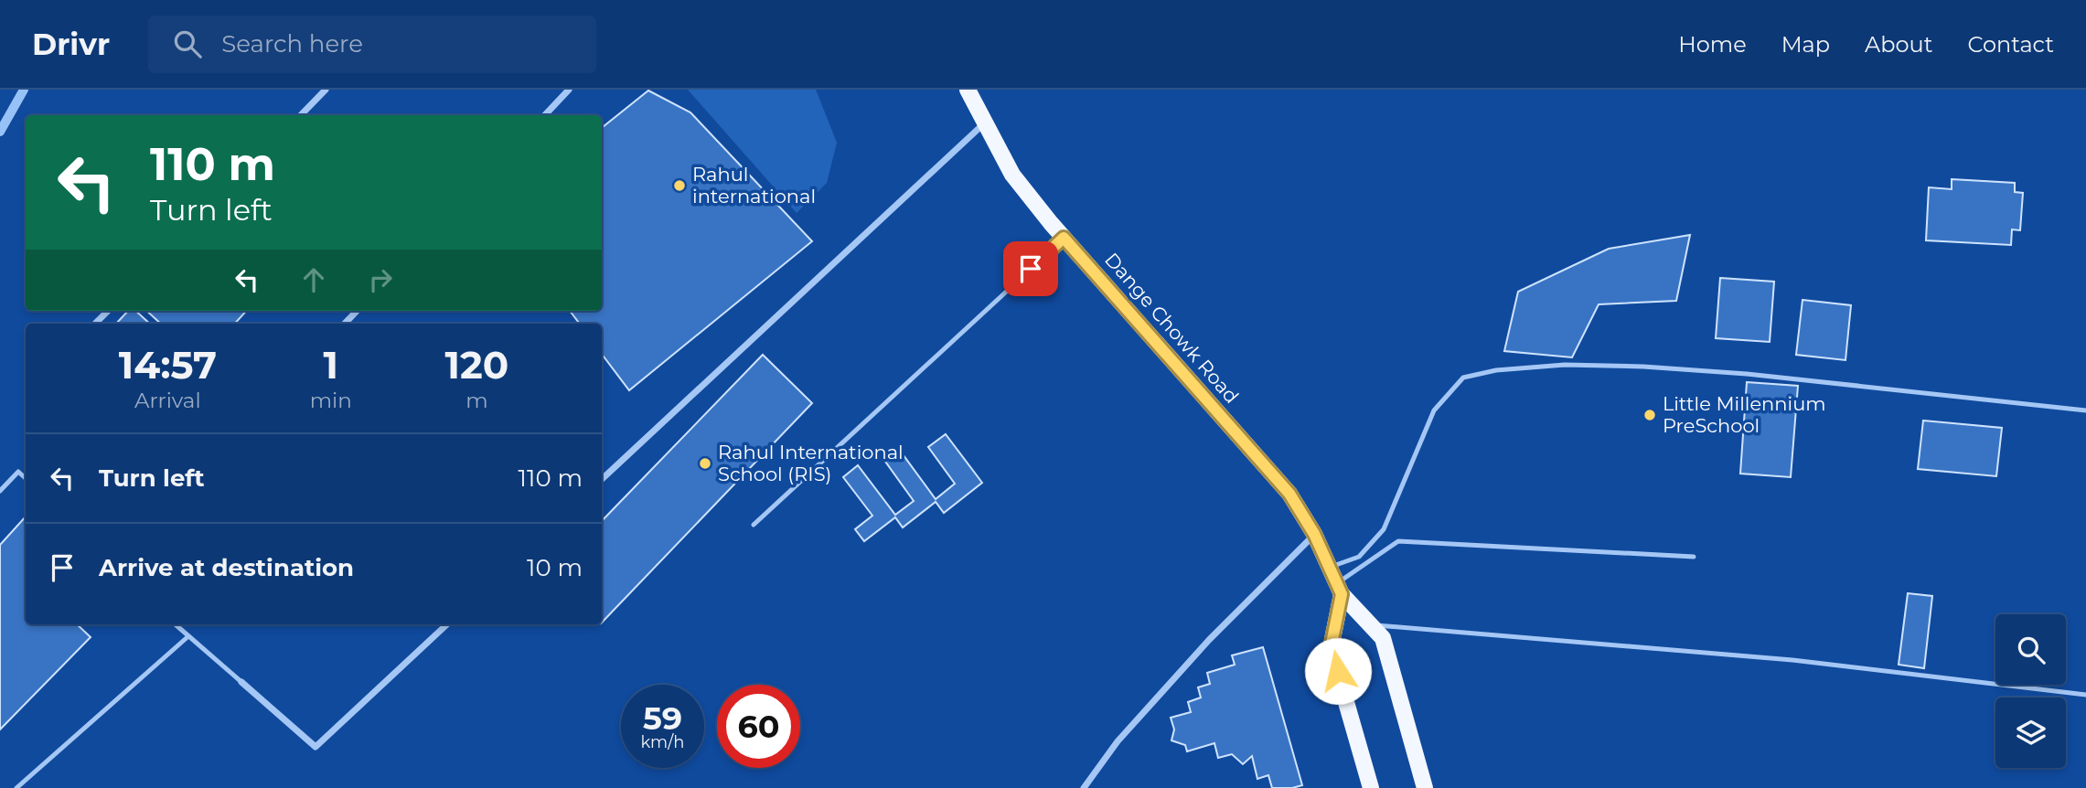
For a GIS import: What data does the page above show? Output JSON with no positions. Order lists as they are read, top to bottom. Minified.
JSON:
{"streets":{"main road":["Dange Chowk Road"]},"places":["Rahul international","Little Millennium PreSchool","Rahul International School (RIS)"],"page":{"header":"Drivr","search":"Search here","nav":["Home","Map","About","Contact"],"turn":["110 m","Turn left"],"eta":["14:57","Arrival","1","min","120","m"],"list":[{"name":"Turn left","value":"110 m"},{"name":"Arrive at destination","value":"10 m"}],"speed":"59 km/h","limit":"60"}}
